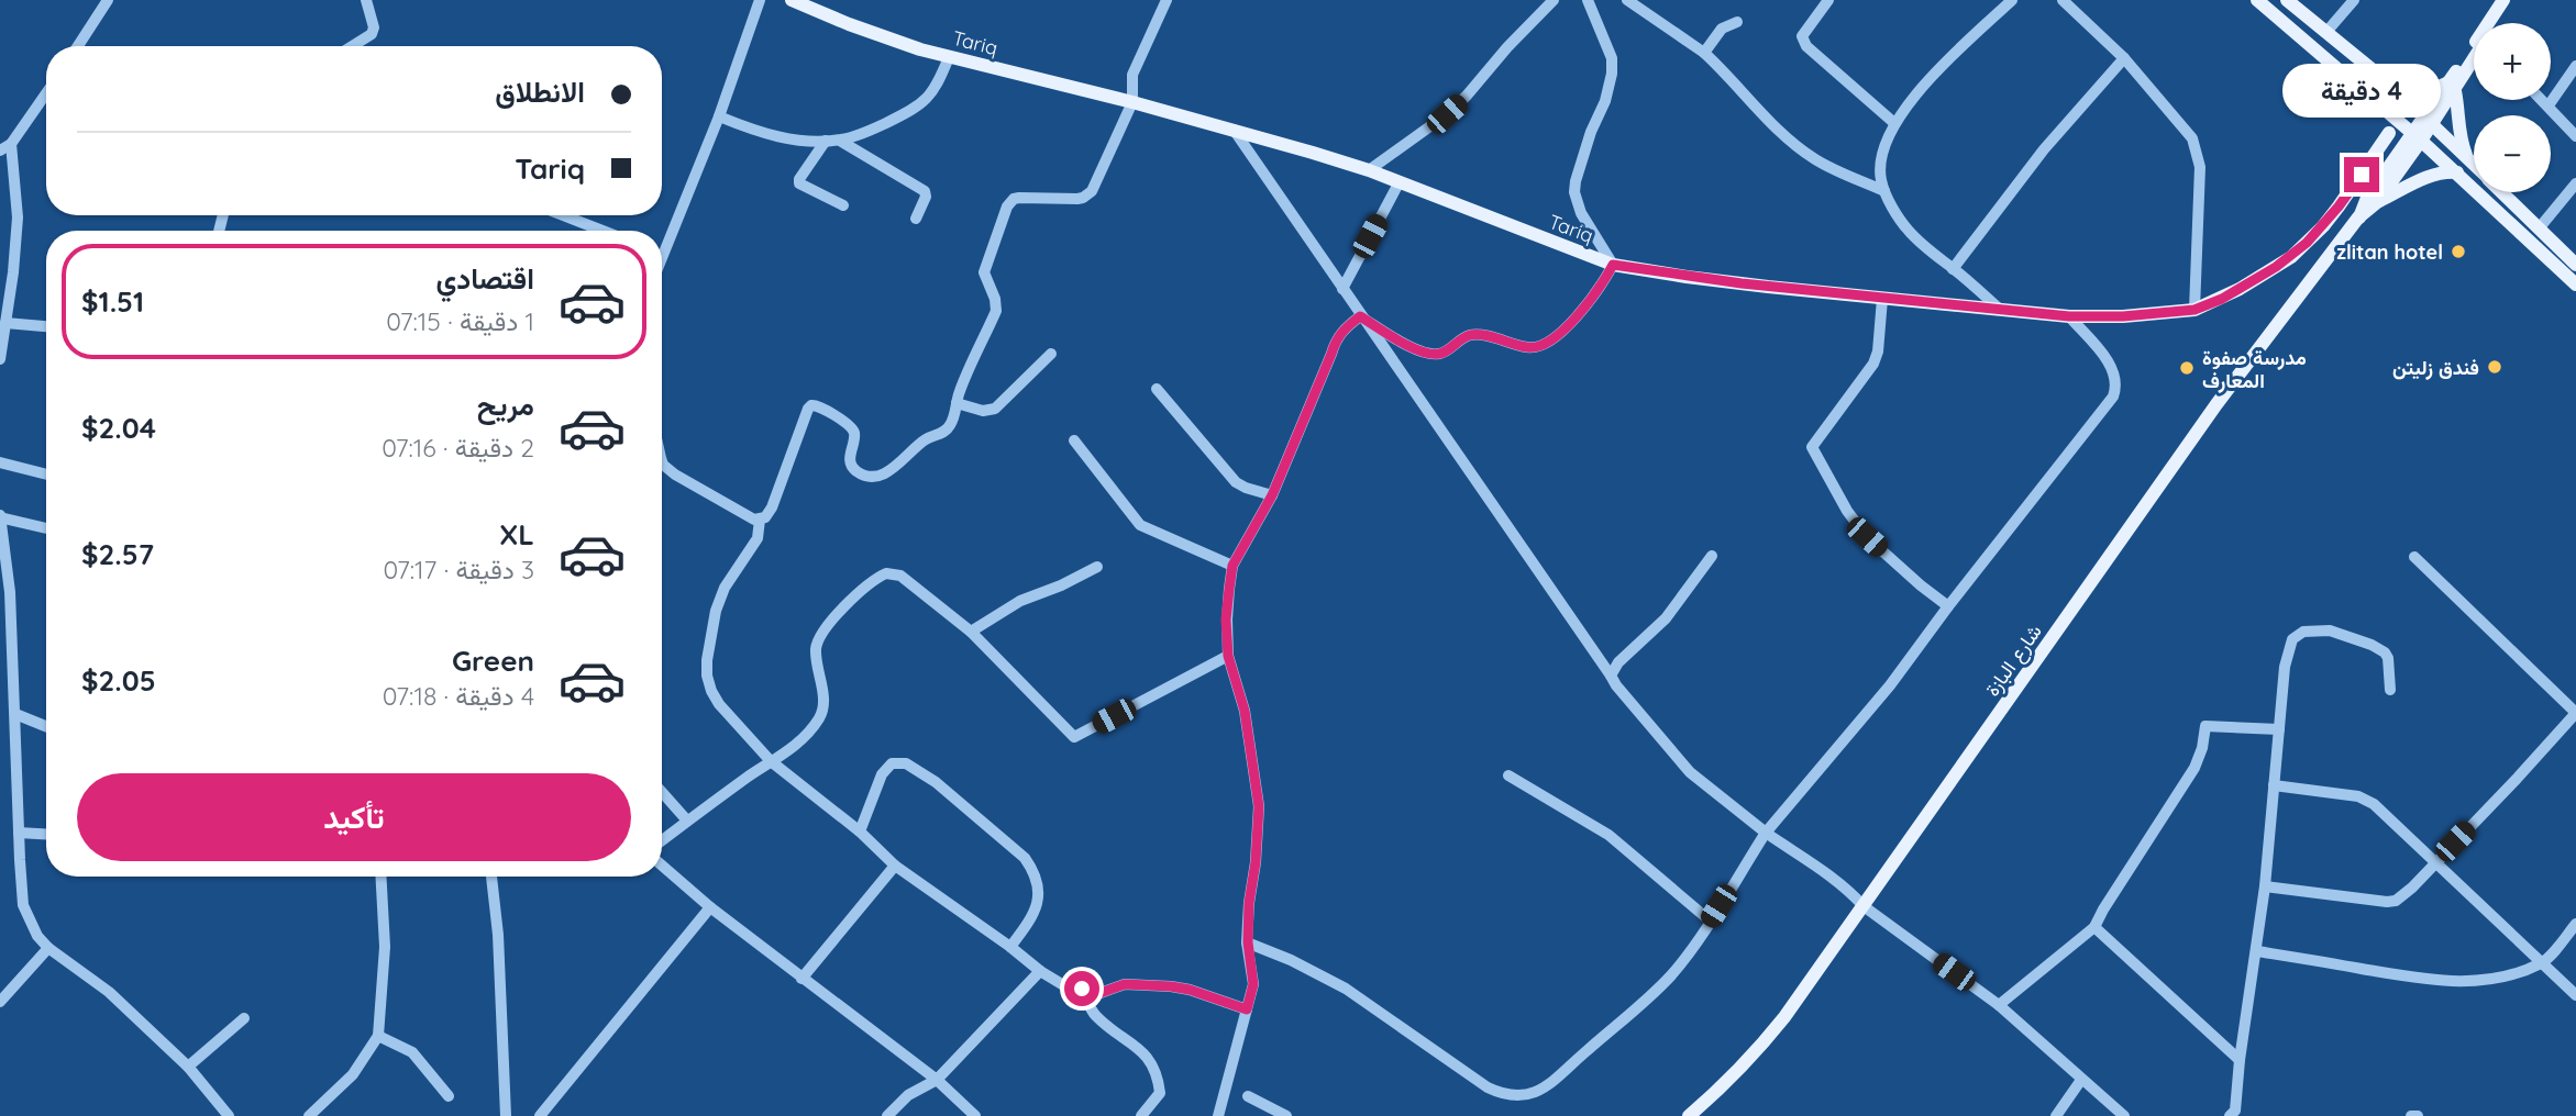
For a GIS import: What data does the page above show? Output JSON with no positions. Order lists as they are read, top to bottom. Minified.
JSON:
{"streets":{"main road":["Tariq","شارع البازة"]},"places":["zlitan hotel","فندق زليتن","مدرسة صفوة المعارف"],"page":{"map_buttons":["+","−"],"banner":["الانطلاق","Tariq"],"bubble":"4 دقيقة","list":[{"name":"اقتصادي","note":"1 دقيقة · 07:15","value":"$1.51"},{"name":"مريح","note":"2 دقيقة · 07:16","value":"$2.04"},{"name":"XL","note":"3 دقيقة · 07:17","value":"$2.57"},{"name":"Green","note":"4 دقيقة · 07:18","value":"$2.05"}],"buttons":"تأكيد"}}
